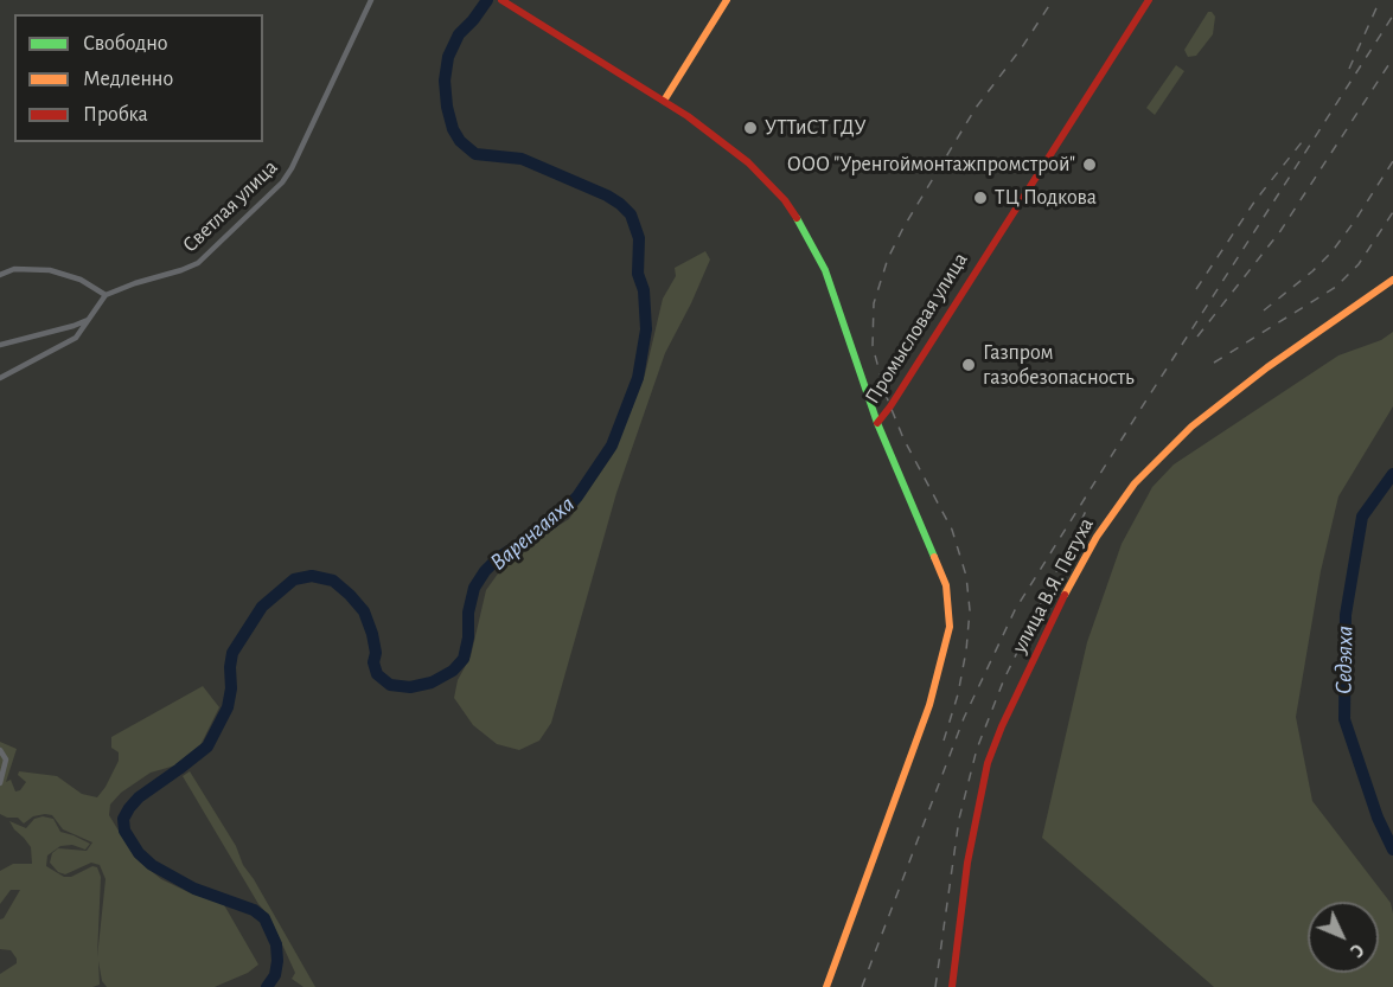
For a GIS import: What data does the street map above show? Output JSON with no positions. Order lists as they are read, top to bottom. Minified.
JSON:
{"streets":{"main road":["Промысловая улица","улица В.Я. Петуха"],"street":["Светлая улица"]},"water":["Варенгаяха","Седэяха"],"places":["УТТиСТ ГДУ","ООО \"Уренгоймонтажпромстрой\"","ТЦ Подкова","Газпром газобезопасность"],"legend":["Свободно","Медленно","Пробка"],"north":"bottom right"}
